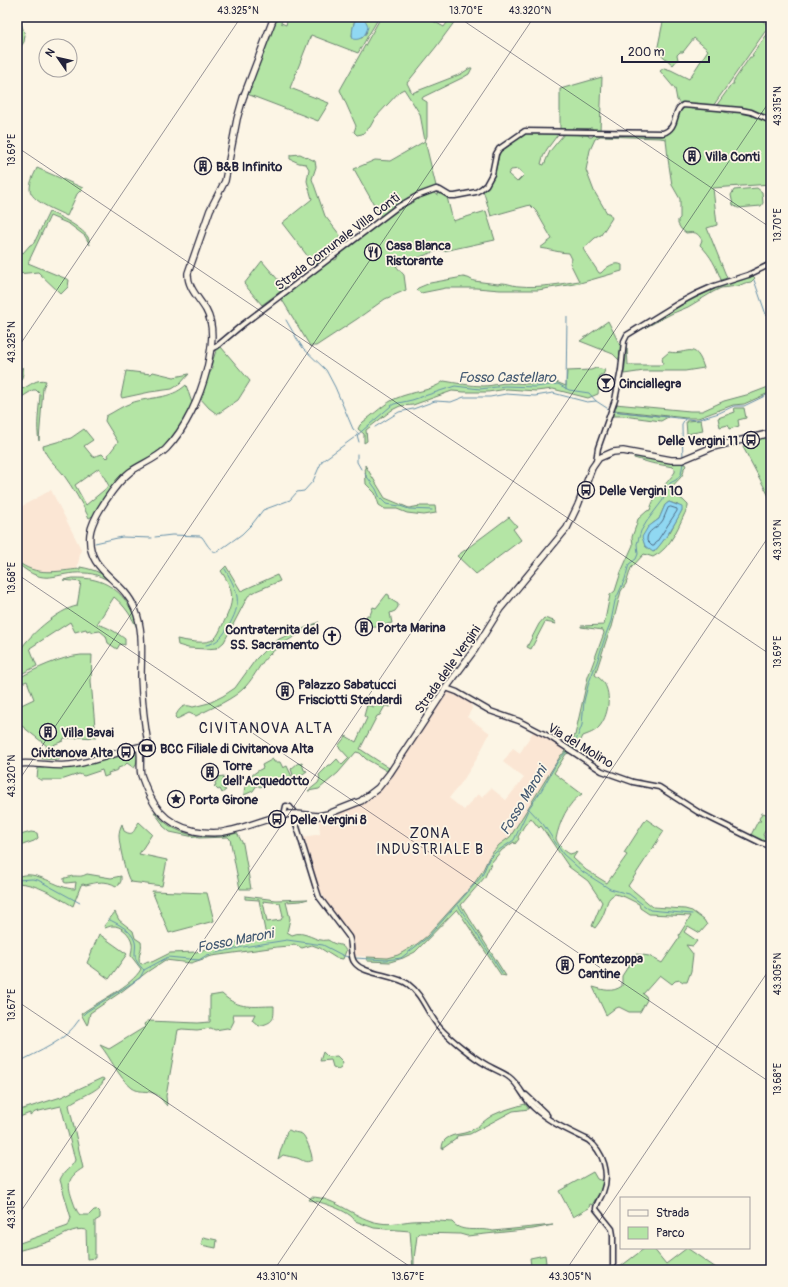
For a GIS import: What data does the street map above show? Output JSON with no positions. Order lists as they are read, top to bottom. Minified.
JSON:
{"streets":{"main road":["Strada delle Vergini"],"street":["Strada Comunale Villa Conti","Via del Molino"]},"crossings":[["Strada delle Vergini","Via del Molino"]],"districts":["CIVITANOVA ALTA","ZONA INDUSTRIALE B"],"water":["Fosso Castellaro","Fosso Maroni"],"places":{"building":["Villa Conti","B&B Infinito","Porta Marina","Palazzo Sabatucci Frisciotti Stendardi","Villa Bavai","Torre dell'Acquedotto","Fontezoppa Cantine"],"restaurant":["Casa Blanca Ristorante"],"bar":["Cinciallegra"],"bus stop":["Delle Vergini 11","Delle Vergini 10","Civitanova Alta","Delle Vergini 8"],"church":["Contraternita del SS. Sacramento"],"bank":["BCC Filiale di Civitanova Alta"],"place":["Porta Girone"]},"legend":["Strada","Parco"],"scale_bar":"200 m","north":"top left","coordinates":["43.325°N","13.70°E","43.320°N","43.315°N","13.69°E","43.310°N","13.68°E","43.305°N","13.67°E"]}
